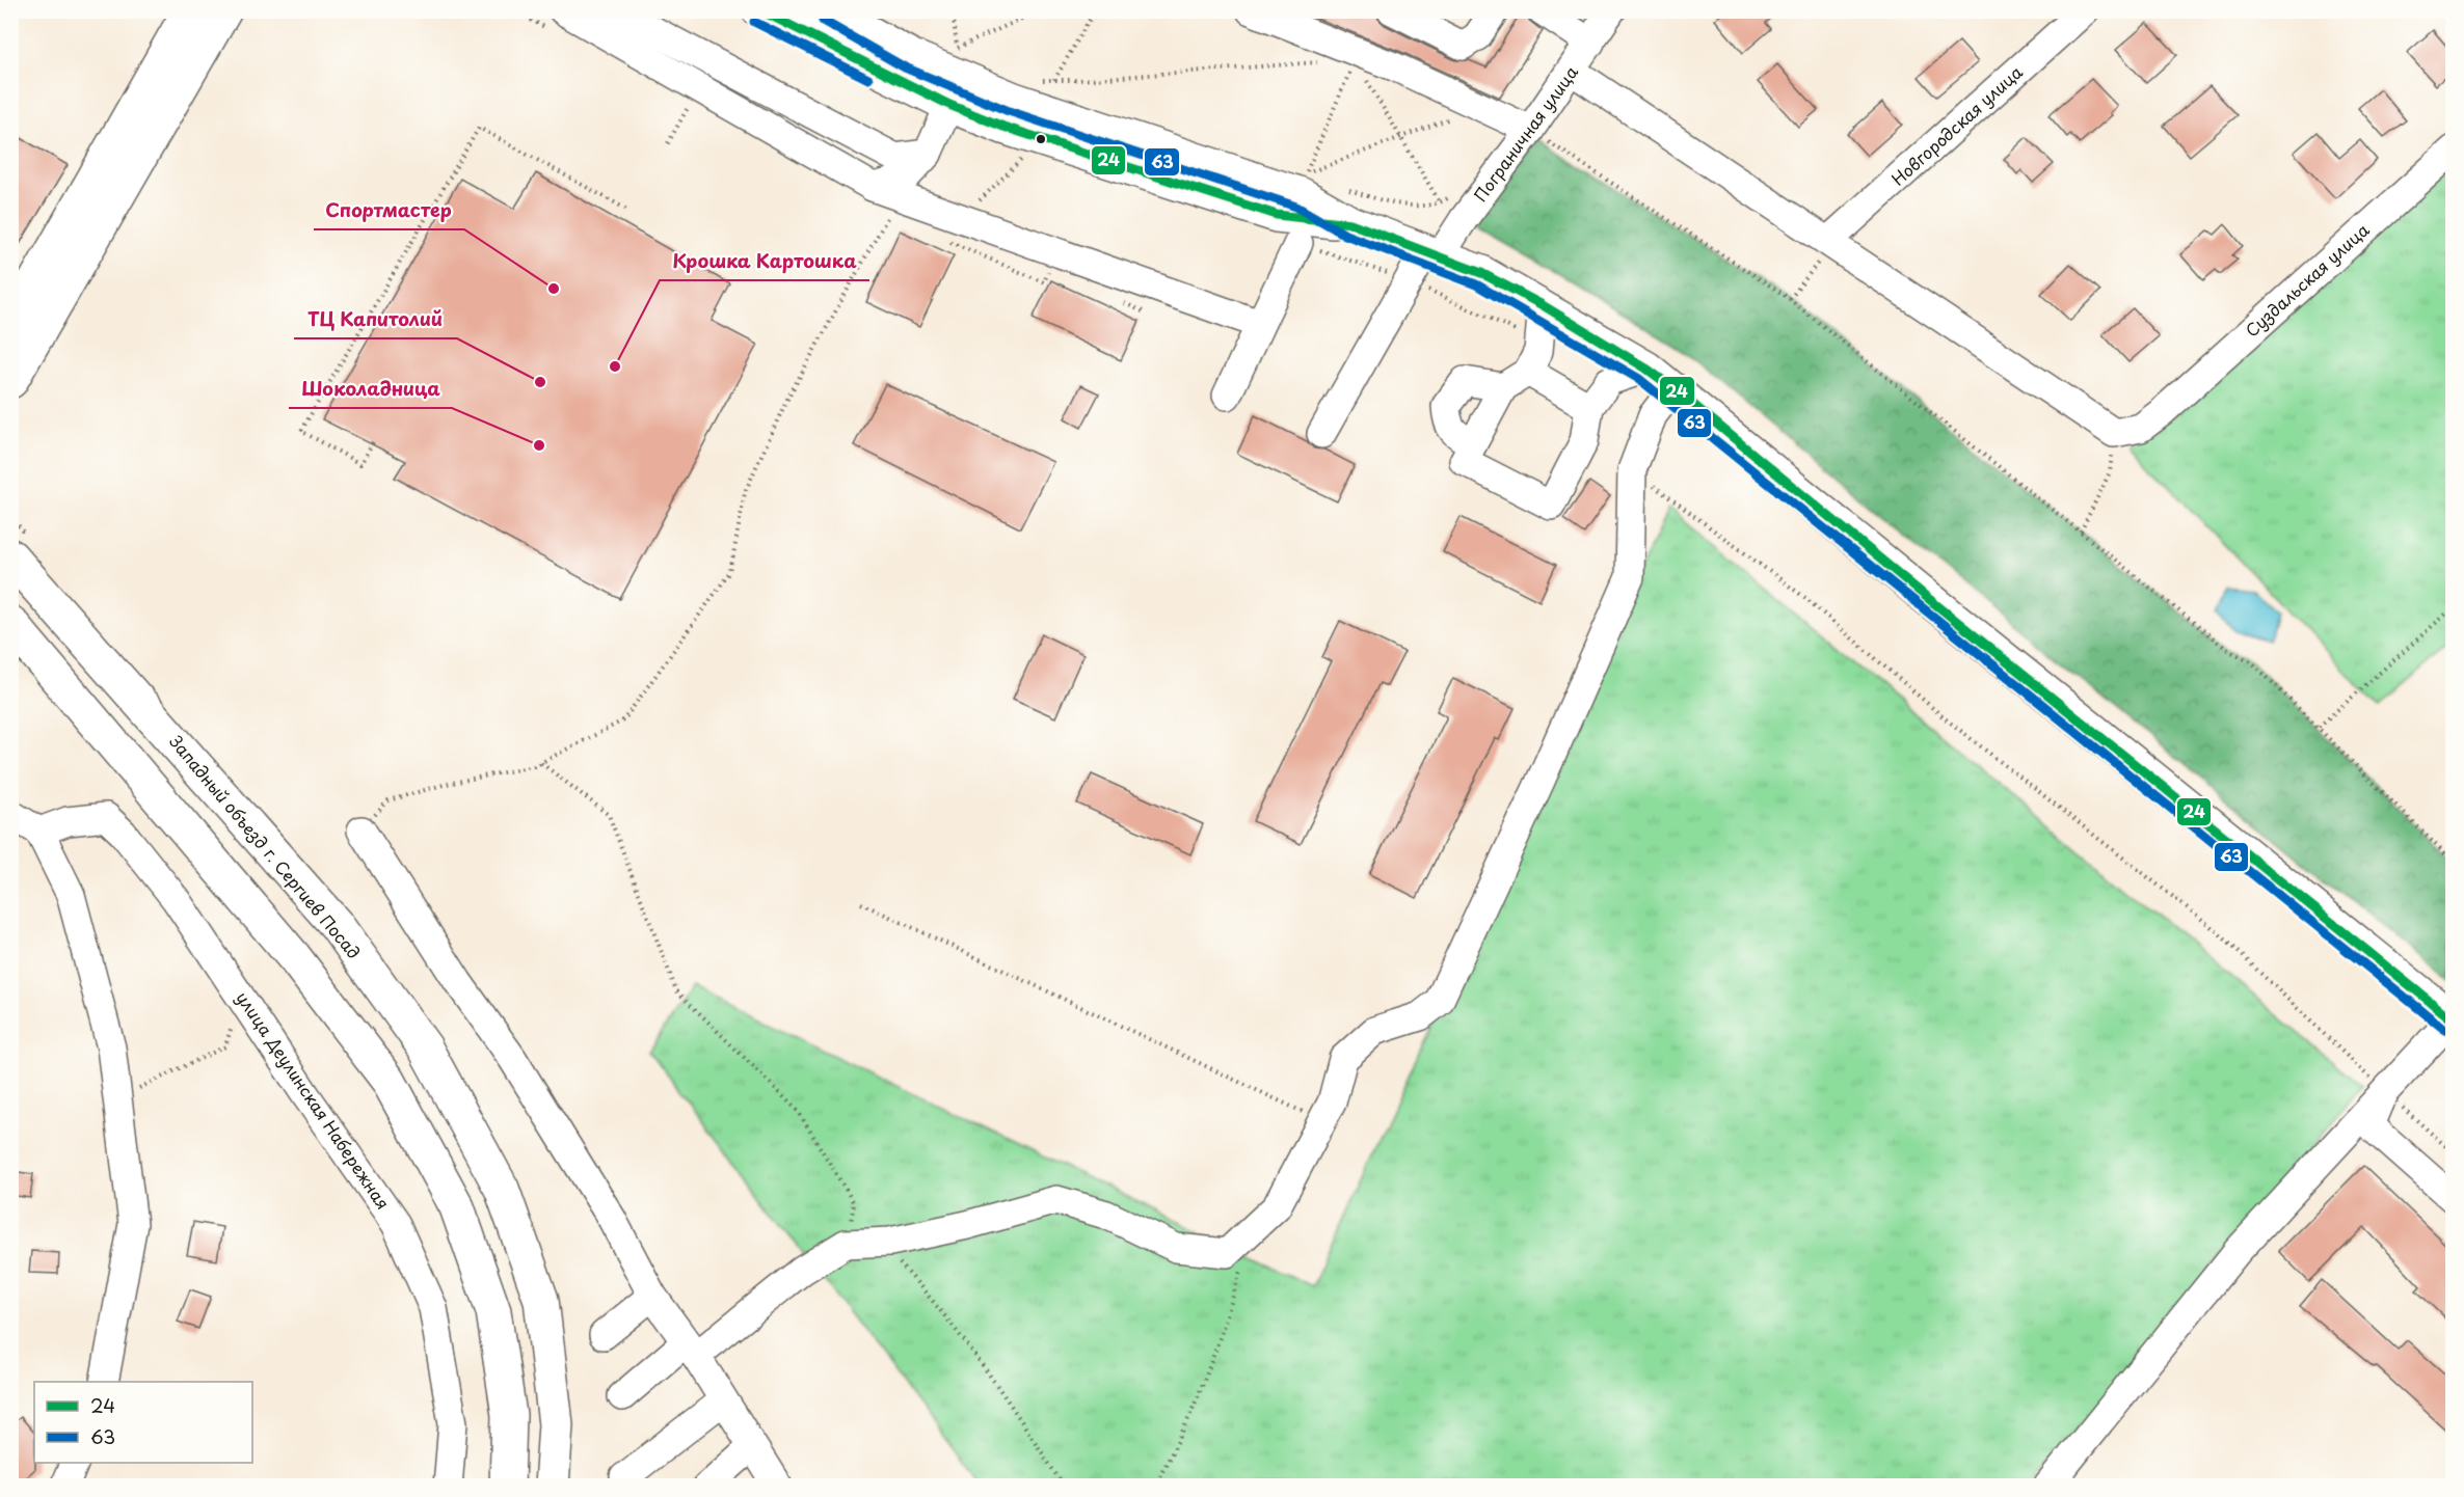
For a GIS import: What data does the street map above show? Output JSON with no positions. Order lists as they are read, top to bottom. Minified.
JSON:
{"streets":{"main road":["Западный объезд г. Сергиев Посад"],"street":["Новгородская улица","Пограничная улица","Суздальская улица","улица Деулинская Набережная"]},"places":["Спортмастер","Крошка Картошка","ТЦ Капитолий","Шоколадница"],"lines":["transit line 24","transit line 63"],"legend":["24","63"]}
